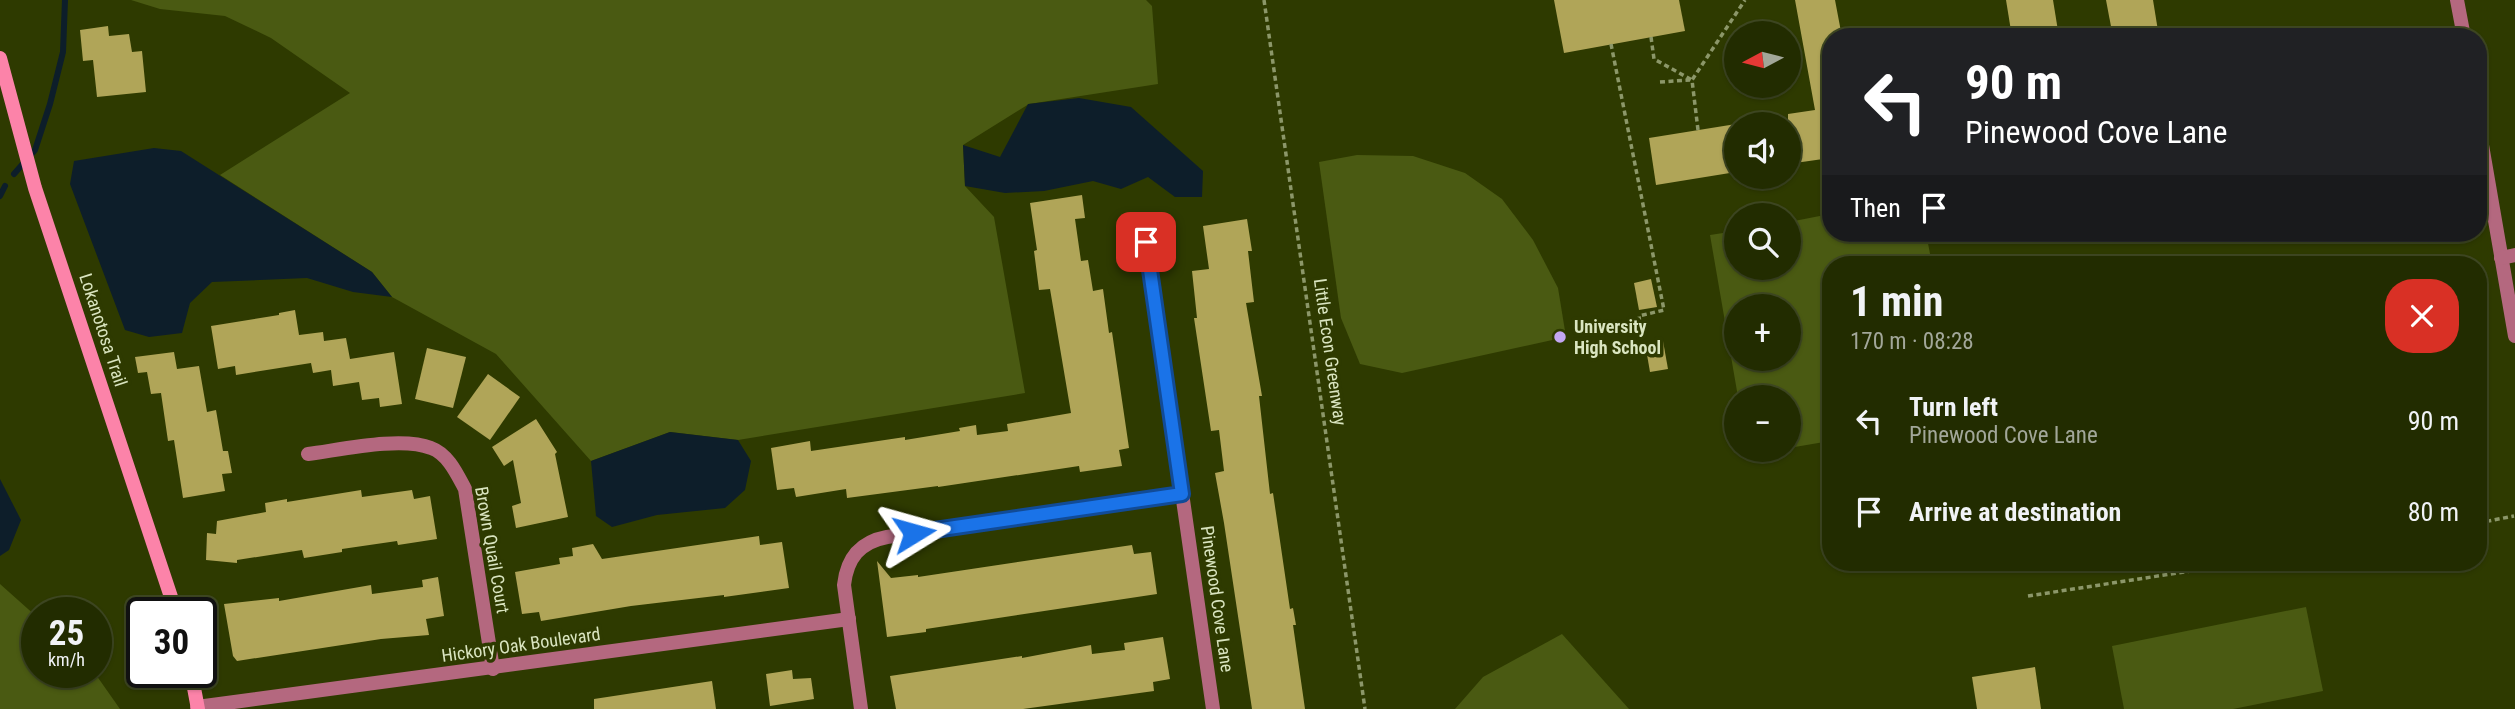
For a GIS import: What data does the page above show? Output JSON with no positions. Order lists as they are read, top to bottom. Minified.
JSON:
{"streets":{"street":["Lokanotosa Trail","Brown Quail Court","Pinewood Cove Lane","Hickory Oak Boulevard"],"path":["Little Econ Greenway"]},"crossings":[["Brown Quail Court","Hickory Oak Boulevard"]],"places":["University High School"],"north":"left","page":{"map_buttons":["+","−"],"turn":["90 m","Pinewood Cove Lane"],"then":"Then","heading":["1 min","170 m · 08:28"],"list":[{"name":"Turn left","note":"Pinewood Cove Lane","value":"90 m"},{"name":"Arrive at destination","value":"80 m"}],"speed":"25 km/h","limit":"30"}}
